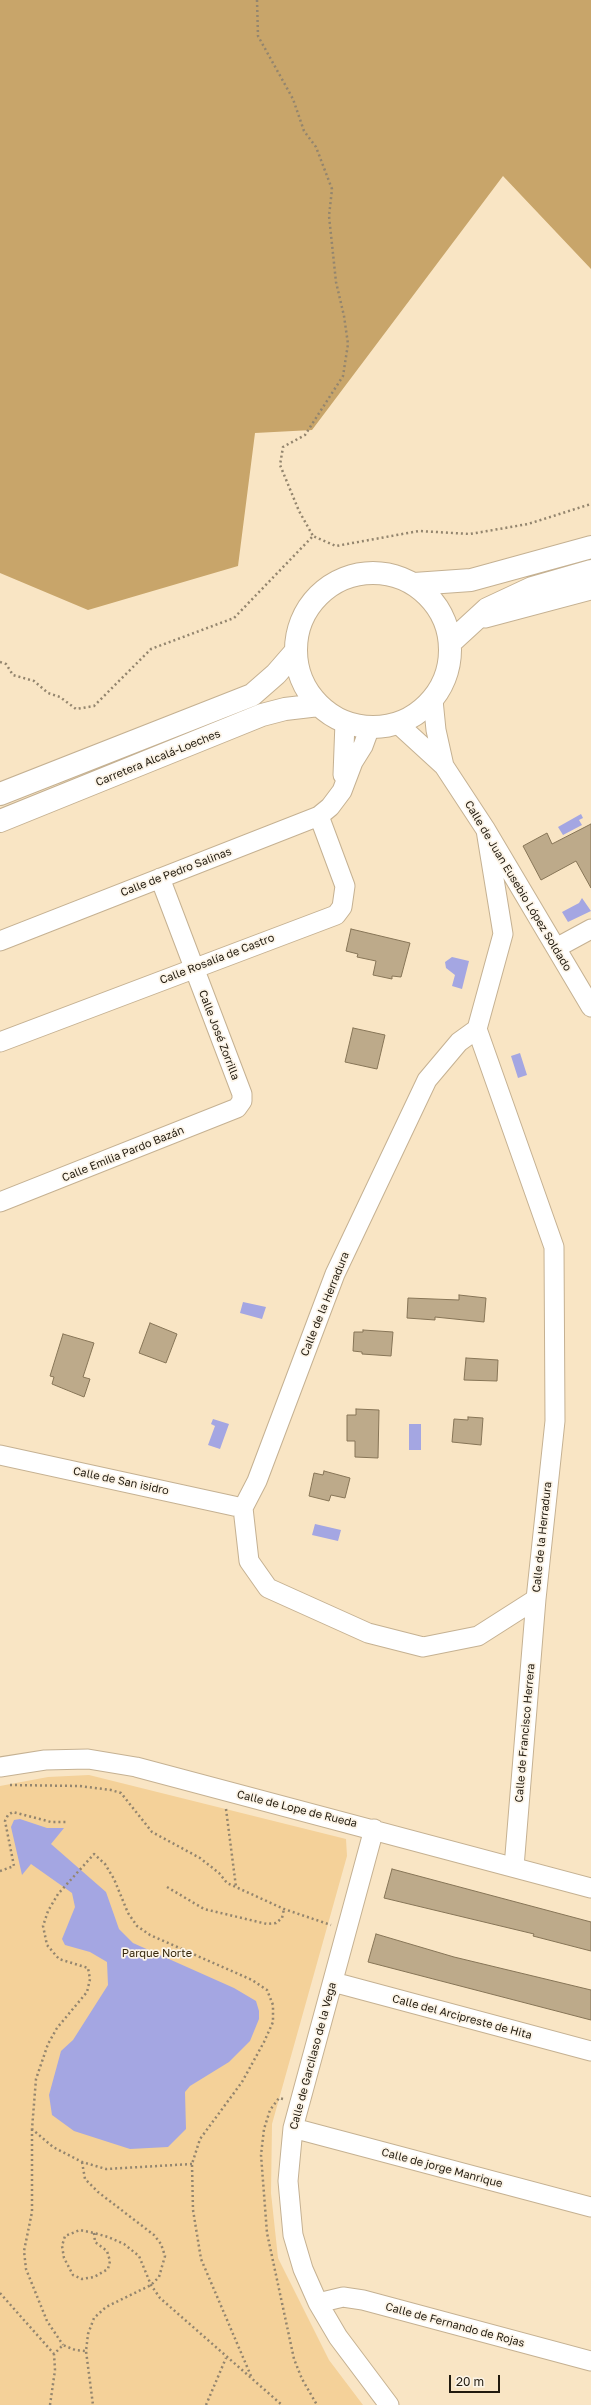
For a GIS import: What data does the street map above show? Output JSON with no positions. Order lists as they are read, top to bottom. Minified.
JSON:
{"streets":{"main road":["Carretera Alcalá-Loeches"],"street":["Calle de Pedro Salinas","Calle de Juan Eusebio López Soldado","Calle Rosalía de Castro","Calle José Zorrilla","Calle Emilia Pardo Bazán","Calle de la Herradura","Calle de San isidro","Calle de Francisco Herrera","Calle de Lope de Rueda","Calle del Arcipreste de Hita","Calle de Garcilaso de la Vega","Calle de jorge Manrique","Calle de Fernando de Rojas"]},"crossings":[["Calle de Pedro Salinas","Calle Rosalía de Castro"],["Calle de Pedro Salinas","Calle José Zorrilla"],["Calle Rosalía de Castro","Calle José Zorrilla"],["Calle José Zorrilla","Calle Emilia Pardo Bazán"],["Calle de la Herradura","Calle de San isidro"],["Calle de la Herradura","Calle de Francisco Herrera"],["Calle de Francisco Herrera","Calle de Lope de Rueda"],["Calle de Lope de Rueda","Calle de Garcilaso de la Vega"],["Calle del Arcipreste de Hita","Calle de Garcilaso de la Vega"],["Calle de Garcilaso de la Vega","Calle de jorge Manrique"],["Calle de Garcilaso de la Vega","Calle de Fernando de Rojas"]],"parks":["Parque Norte"],"scale_bar":"20 m"}
